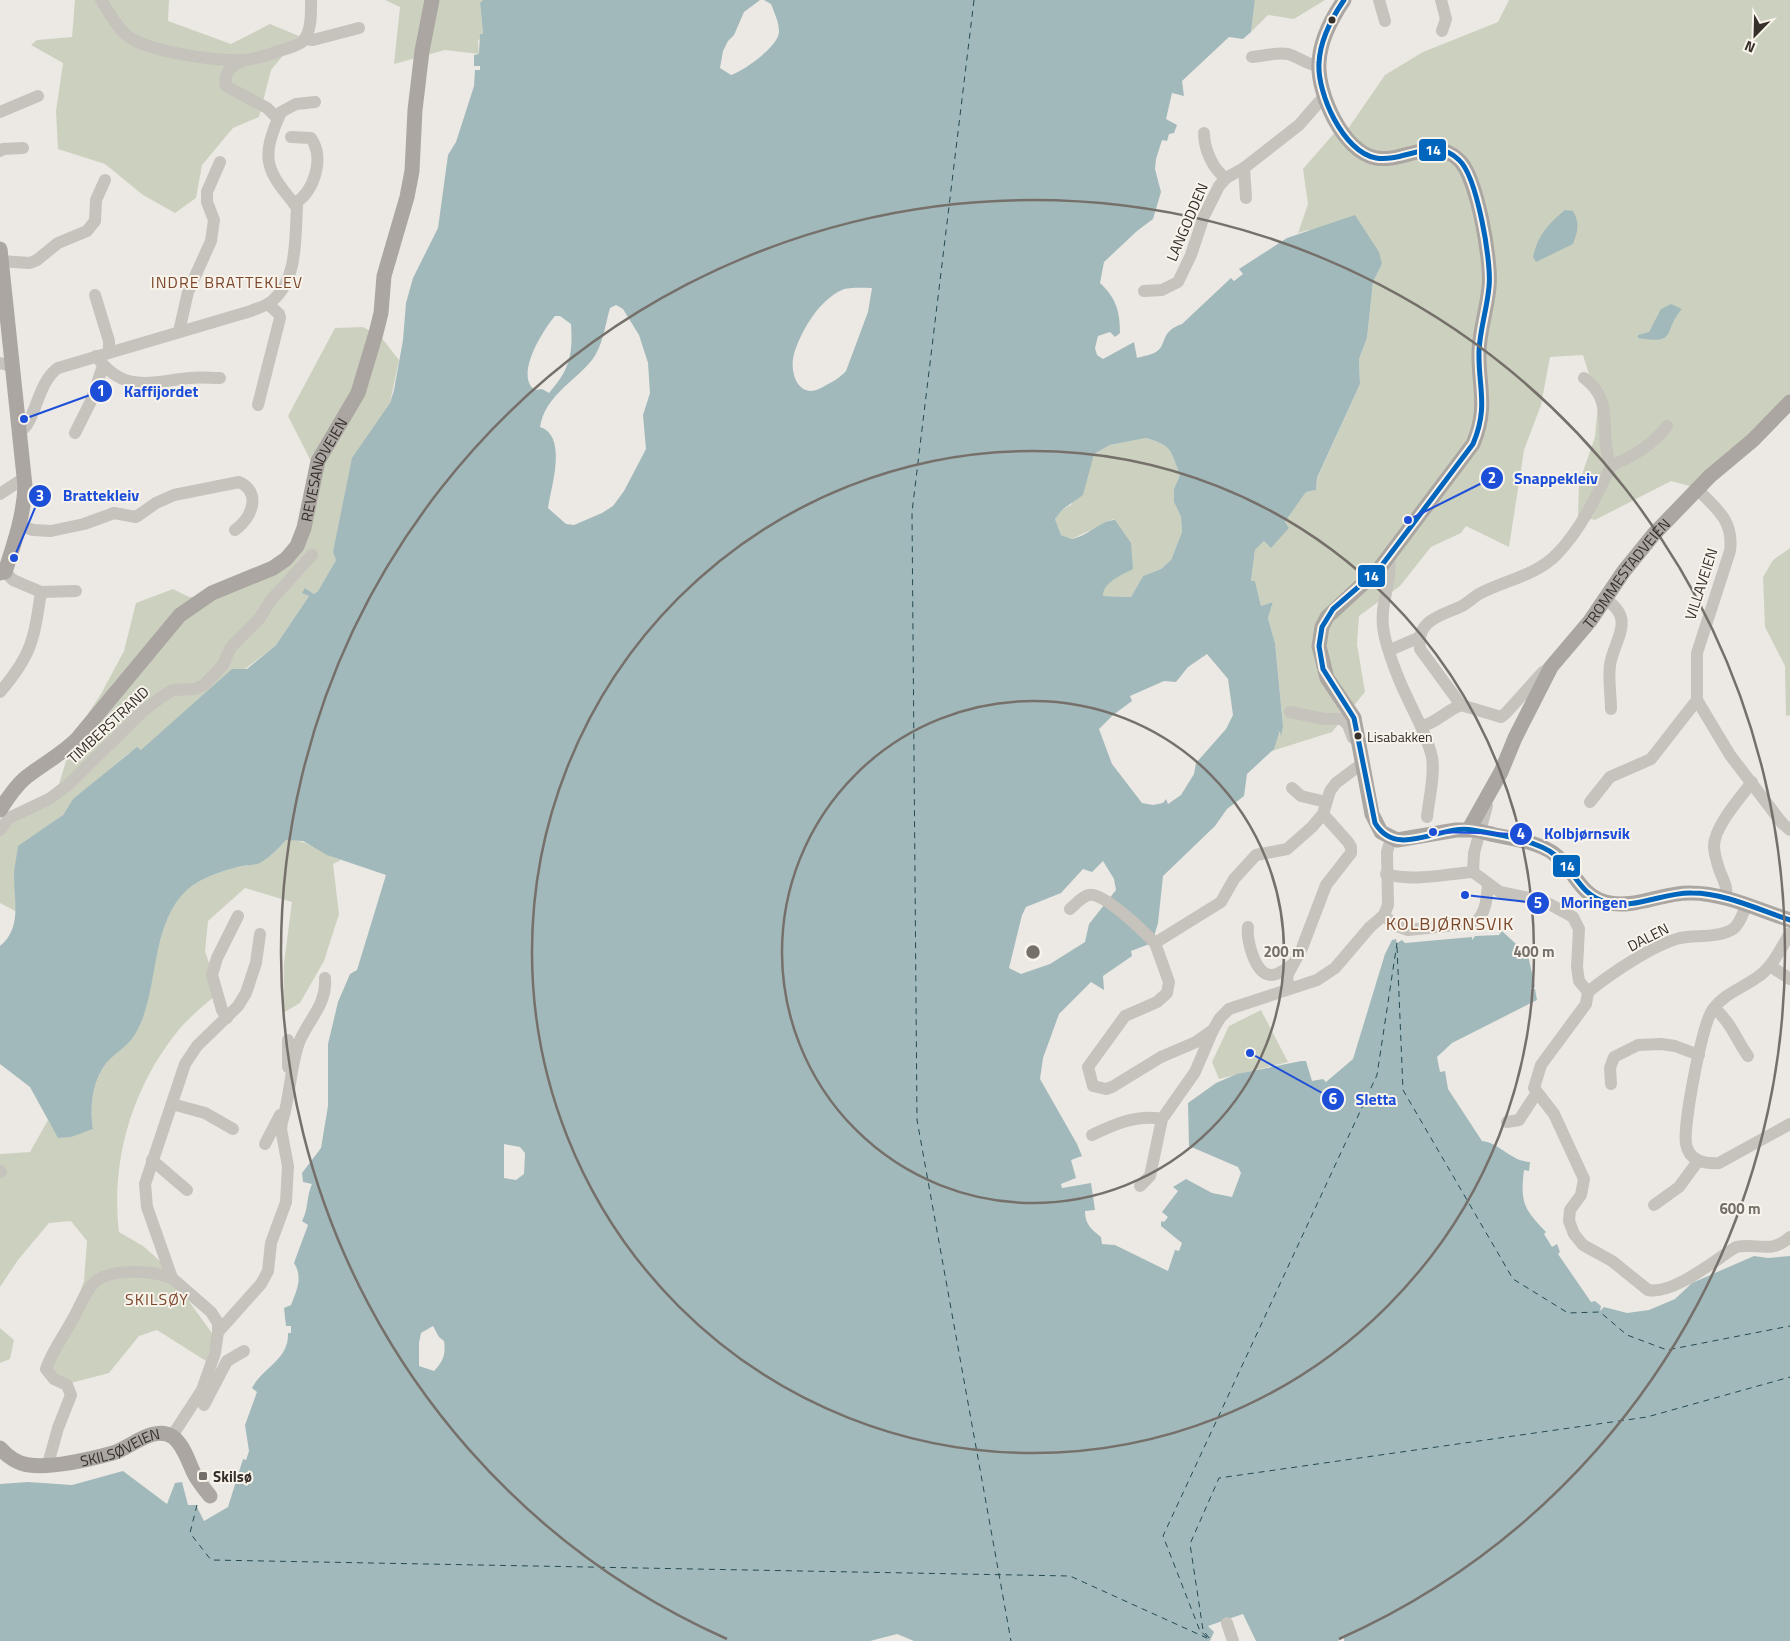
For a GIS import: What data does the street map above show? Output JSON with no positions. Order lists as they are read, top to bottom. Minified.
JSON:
{"streets":{"main road":["REVESANDVEIEN","TROMMESTADVEIEN","SKILSØVEIEN"],"street":["LANGODDEN","VILLAVEIEN","TIMBERSTRAND","DALEN"]},"crossings":[["TROMMESTADVEIEN","VILLAVEIEN"]],"districts":["INDRE BRATTEKLEV","KOLBJØRNSVIK","SKILSØY"],"places":{"other":["Kaffijordet","Snappekleiv","Brattekleiv","Lisabakken","Kolbjørnsvik","Moringen","Sletta"],"transit":["Skilsø"]},"lines":["transit line 14"],"north":"bottom left","rings":["200 m","400 m","600 m"]}
